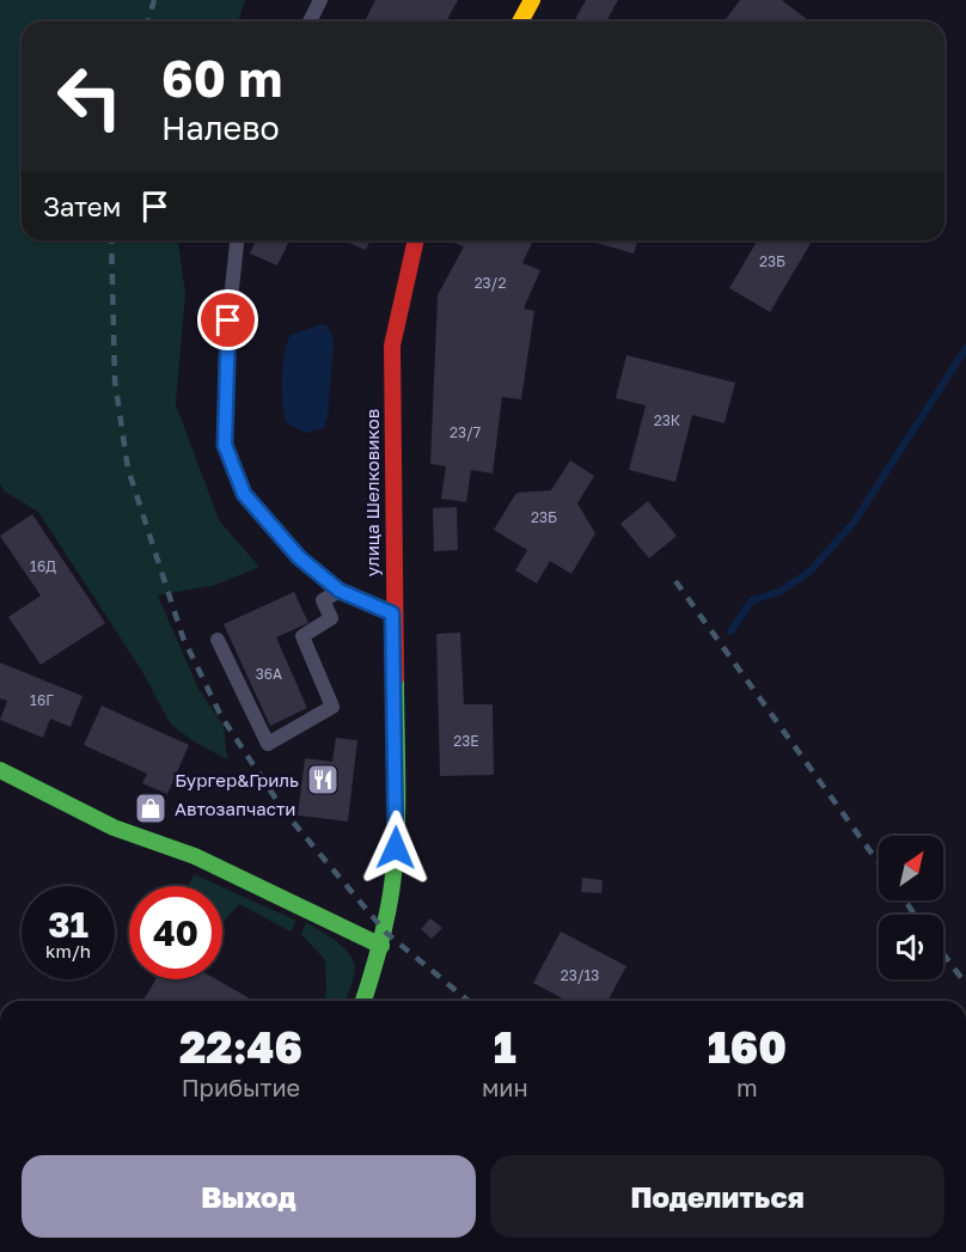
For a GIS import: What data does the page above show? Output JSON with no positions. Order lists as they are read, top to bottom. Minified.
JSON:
{"streets":{"street":["улица Шелковиков"]},"places":{"restaurant":["Бургер&Гриль"],"shop":["Автозапчасти"]},"house_numbers":["23Б","23/2","23К","23/7","23Б","16Д","36А","16Г","23Е","23/13"],"north":"top right","page":{"turn":["60 m","Налево"],"then":"Затем","speed":"31 km/h","limit":"40","eta":["22:46","Прибытие","1","мин","160","m"],"buttons":["Выход","Поделиться"]}}
